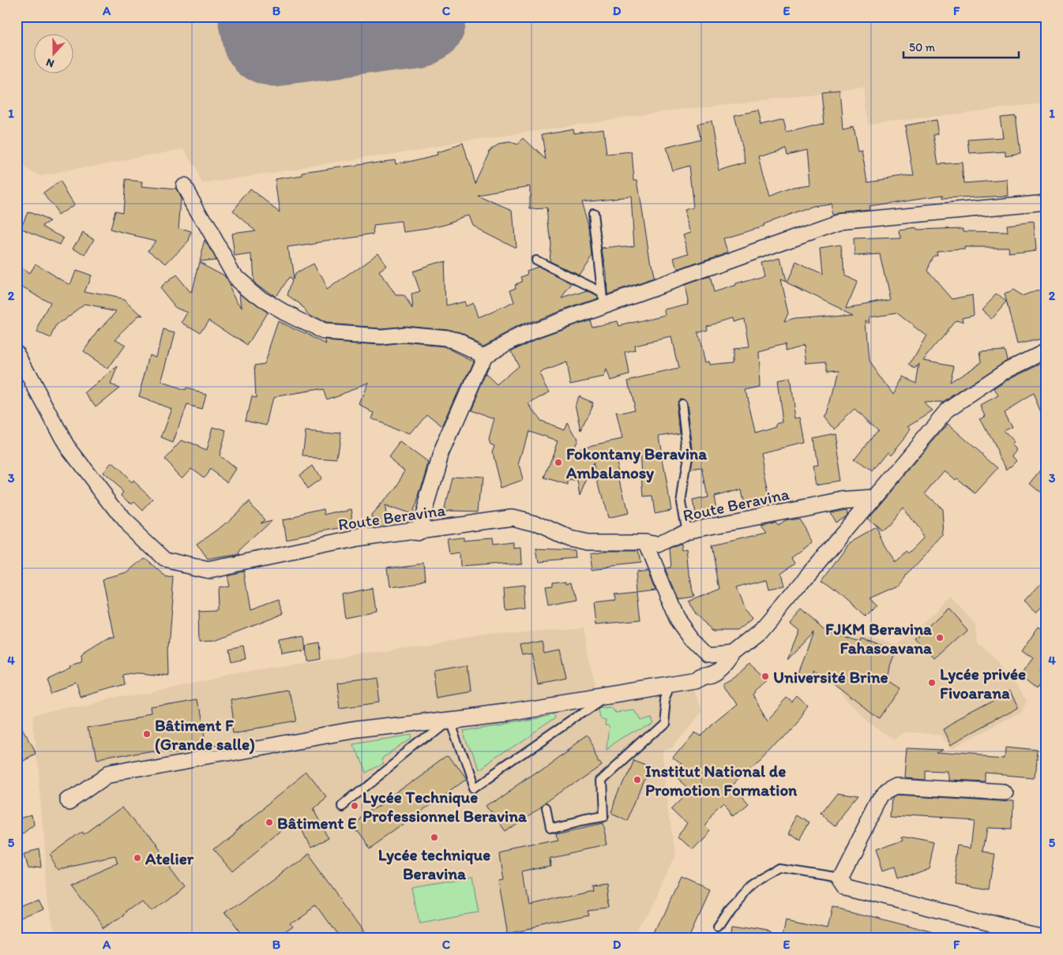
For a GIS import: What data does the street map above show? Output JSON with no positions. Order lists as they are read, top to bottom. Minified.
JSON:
{"streets":{"street":["Route Beravina"]},"places":["Fokontany Beravina Ambalanosy","FJKM Beravina Fahasoavana","Université Brine","Lycée privée Fivoarana","Bâtiment F (Grande salle)","Institut National de Promotion Formation","Lycée Technique Professionnel Beravina","Bâtiment E","Lycée technique Beravina","Atelier"],"scale_bar":"50 m","north":"bottom","grid":{"columns":["A","B","C","D","E","F"],"rows":["1","2","3","4","5"]}}
